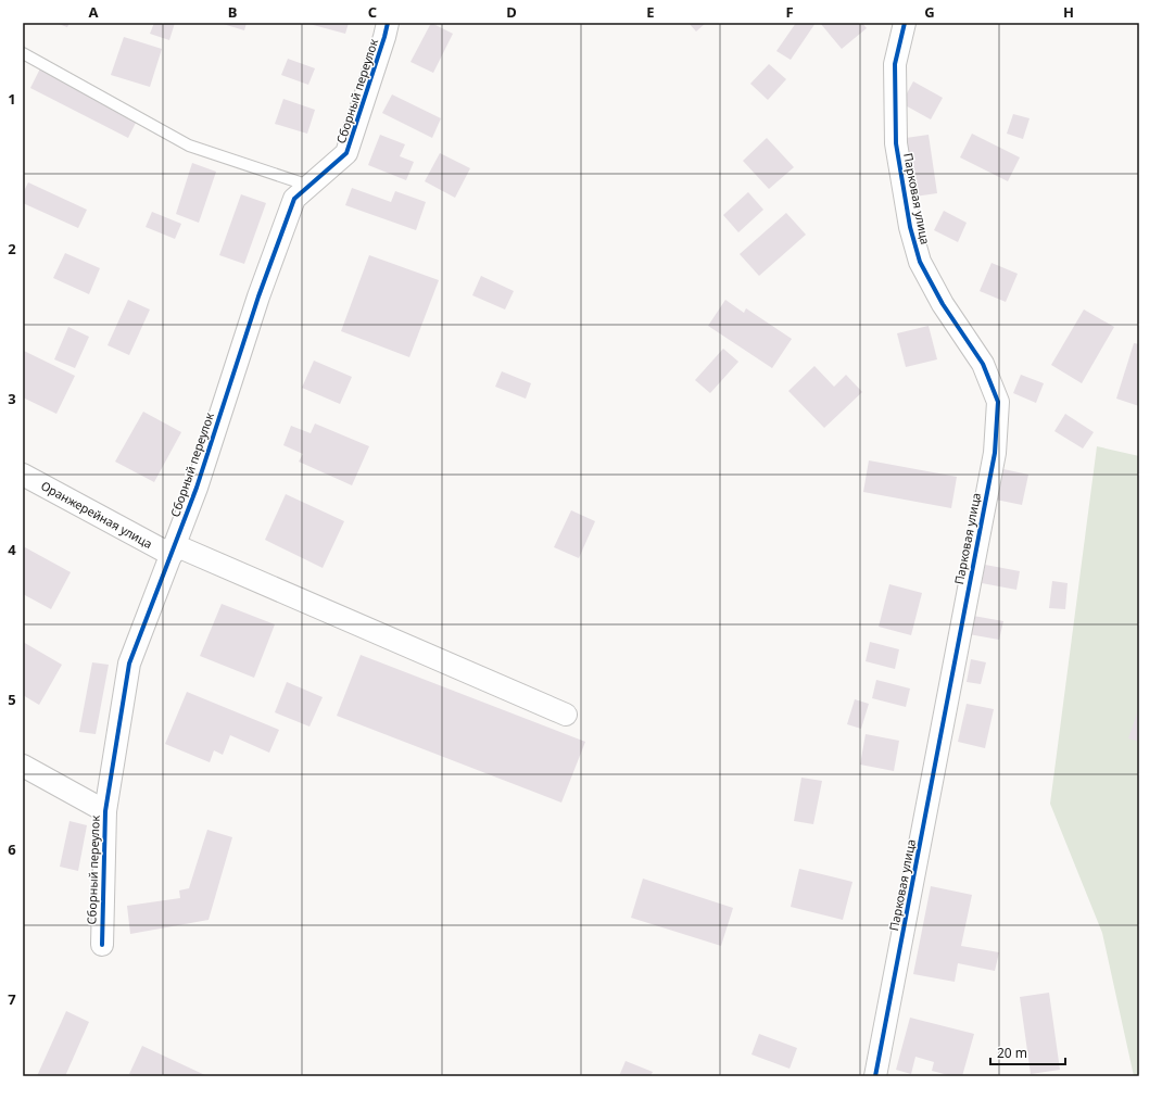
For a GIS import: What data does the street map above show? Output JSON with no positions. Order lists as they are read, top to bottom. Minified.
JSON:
{"streets":{"street":["Сборный переулок","Парковая улица","Оранжерейная улица"]},"crossings":[["Сборный переулок","Оранжерейная улица"]],"scale_bar":"20 m","grid":{"columns":["A","B","C","D","E","F","G","H"],"rows":["1","2","3","4","5","6","7"]}}
